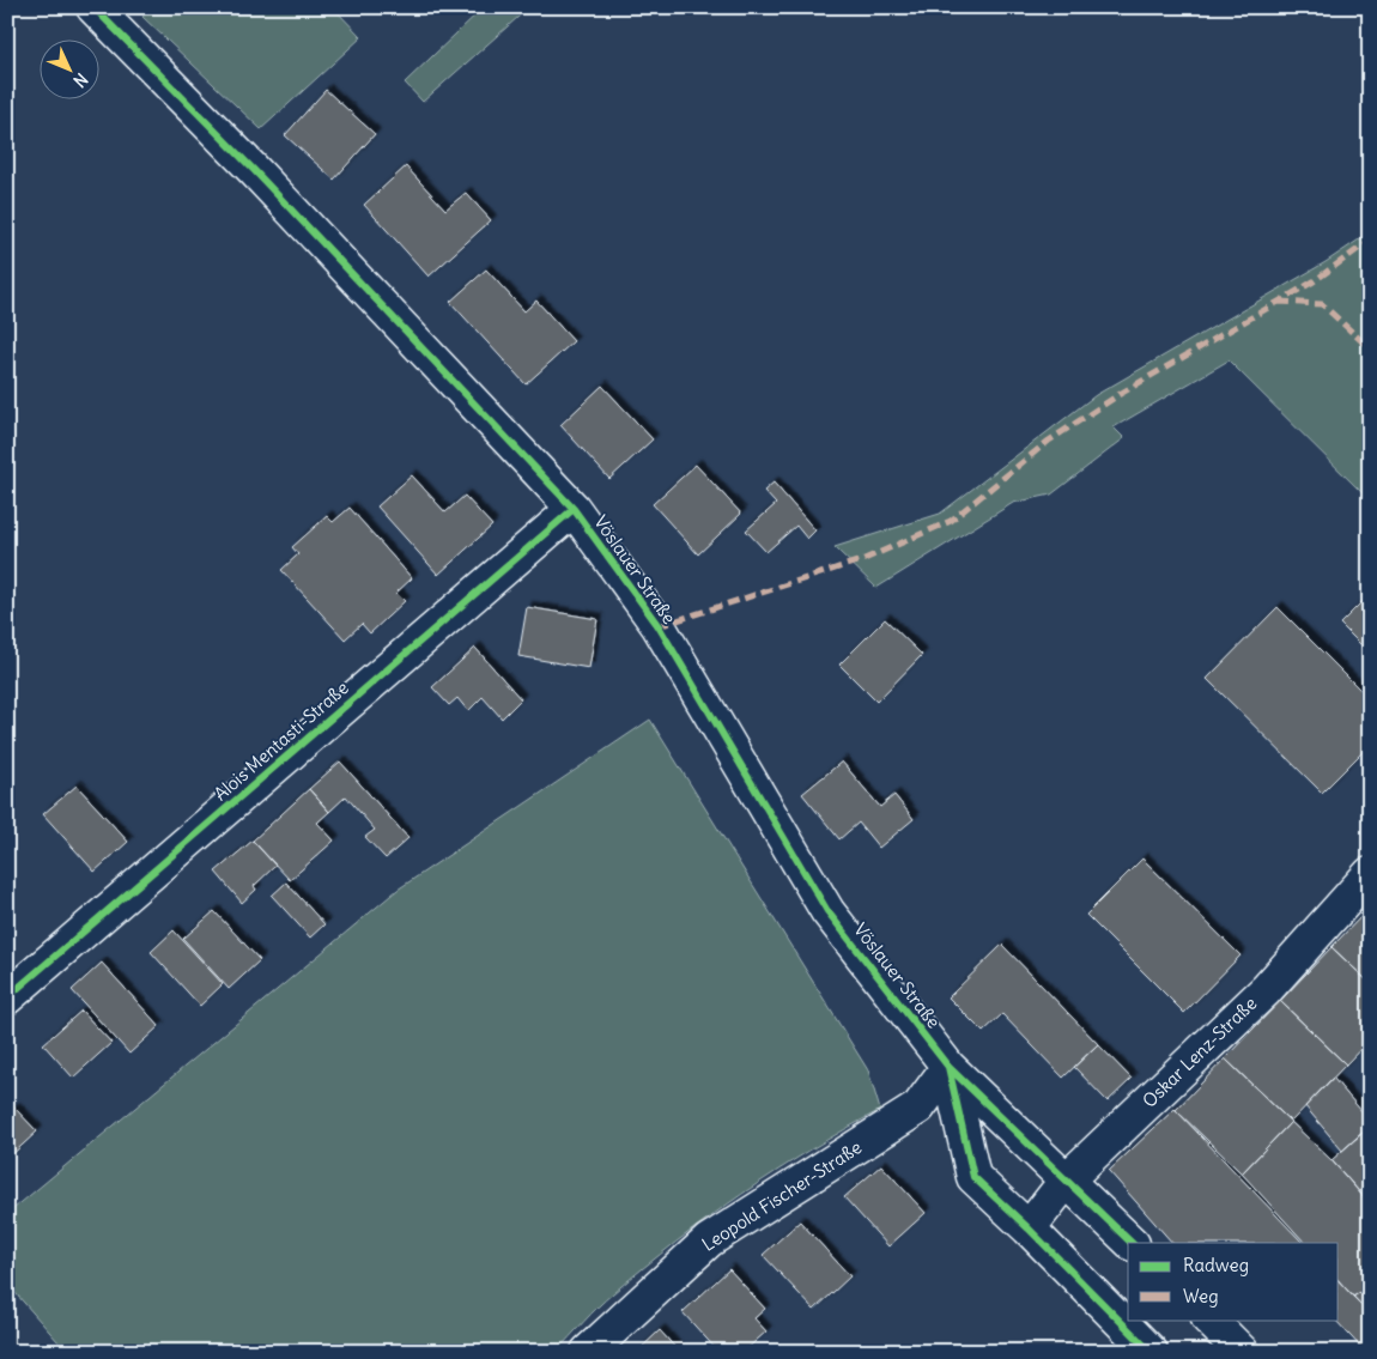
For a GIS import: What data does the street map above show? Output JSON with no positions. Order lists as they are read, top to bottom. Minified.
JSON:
{"streets":{"street":["Vöslauer Straße","Alois Mentasti-Straße","Oskar Lenz-Straße","Leopold Fischer-Straße"]},"crossings":[["Vöslauer Straße","Alois Mentasti-Straße"],["Vöslauer Straße","Oskar Lenz-Straße"],["Vöslauer Straße","Leopold Fischer-Straße"]],"legend":["Radweg","Weg"],"north":"bottom right"}
